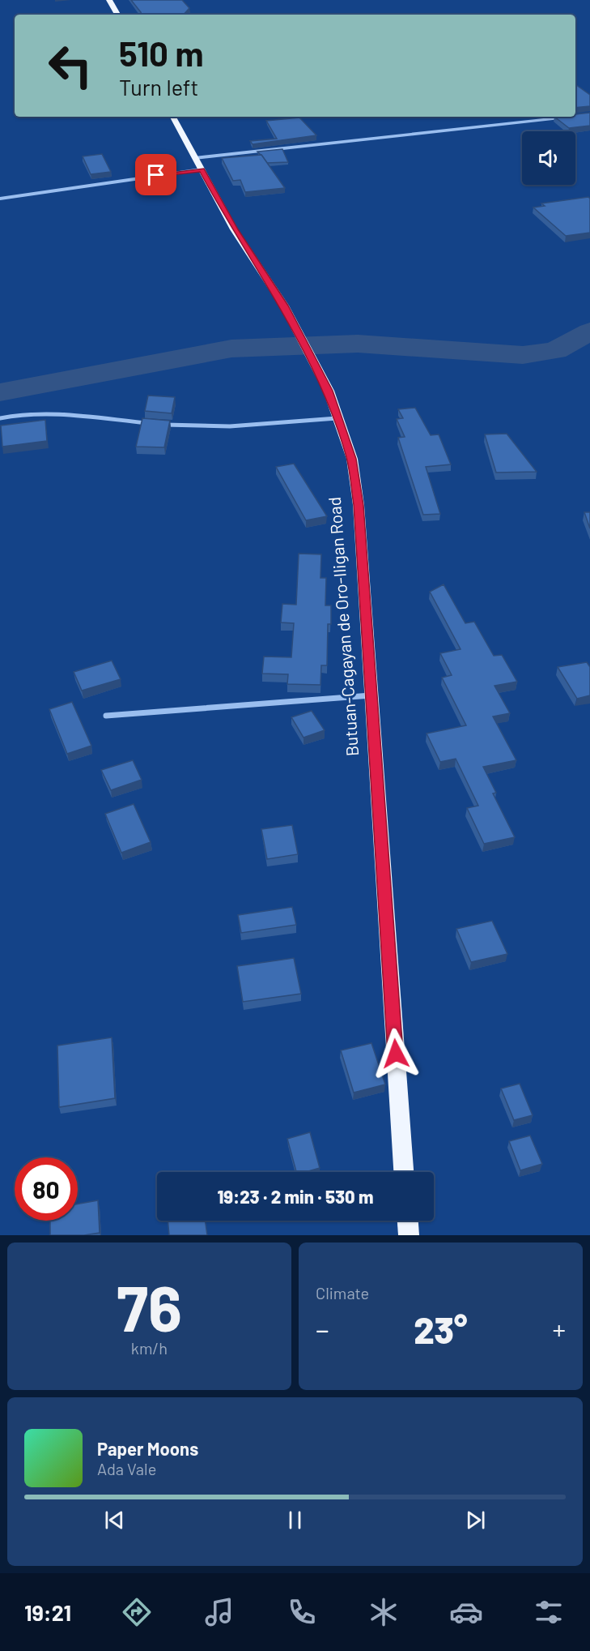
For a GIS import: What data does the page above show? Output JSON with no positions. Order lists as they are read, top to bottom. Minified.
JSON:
{"streets":{"highway":["Butuan-Cagayan de Oro-Iligan Road"]},"page":{"turn":["510 m","Turn left"],"limit":"80","trip":"19:23 · 2 min · 530 m","tile":[["76","km/h"],"Climate"],"heat":["−","23°","+"],"song":["Paper Moons","Ada Vale"],"tabs":"19:21"}}
